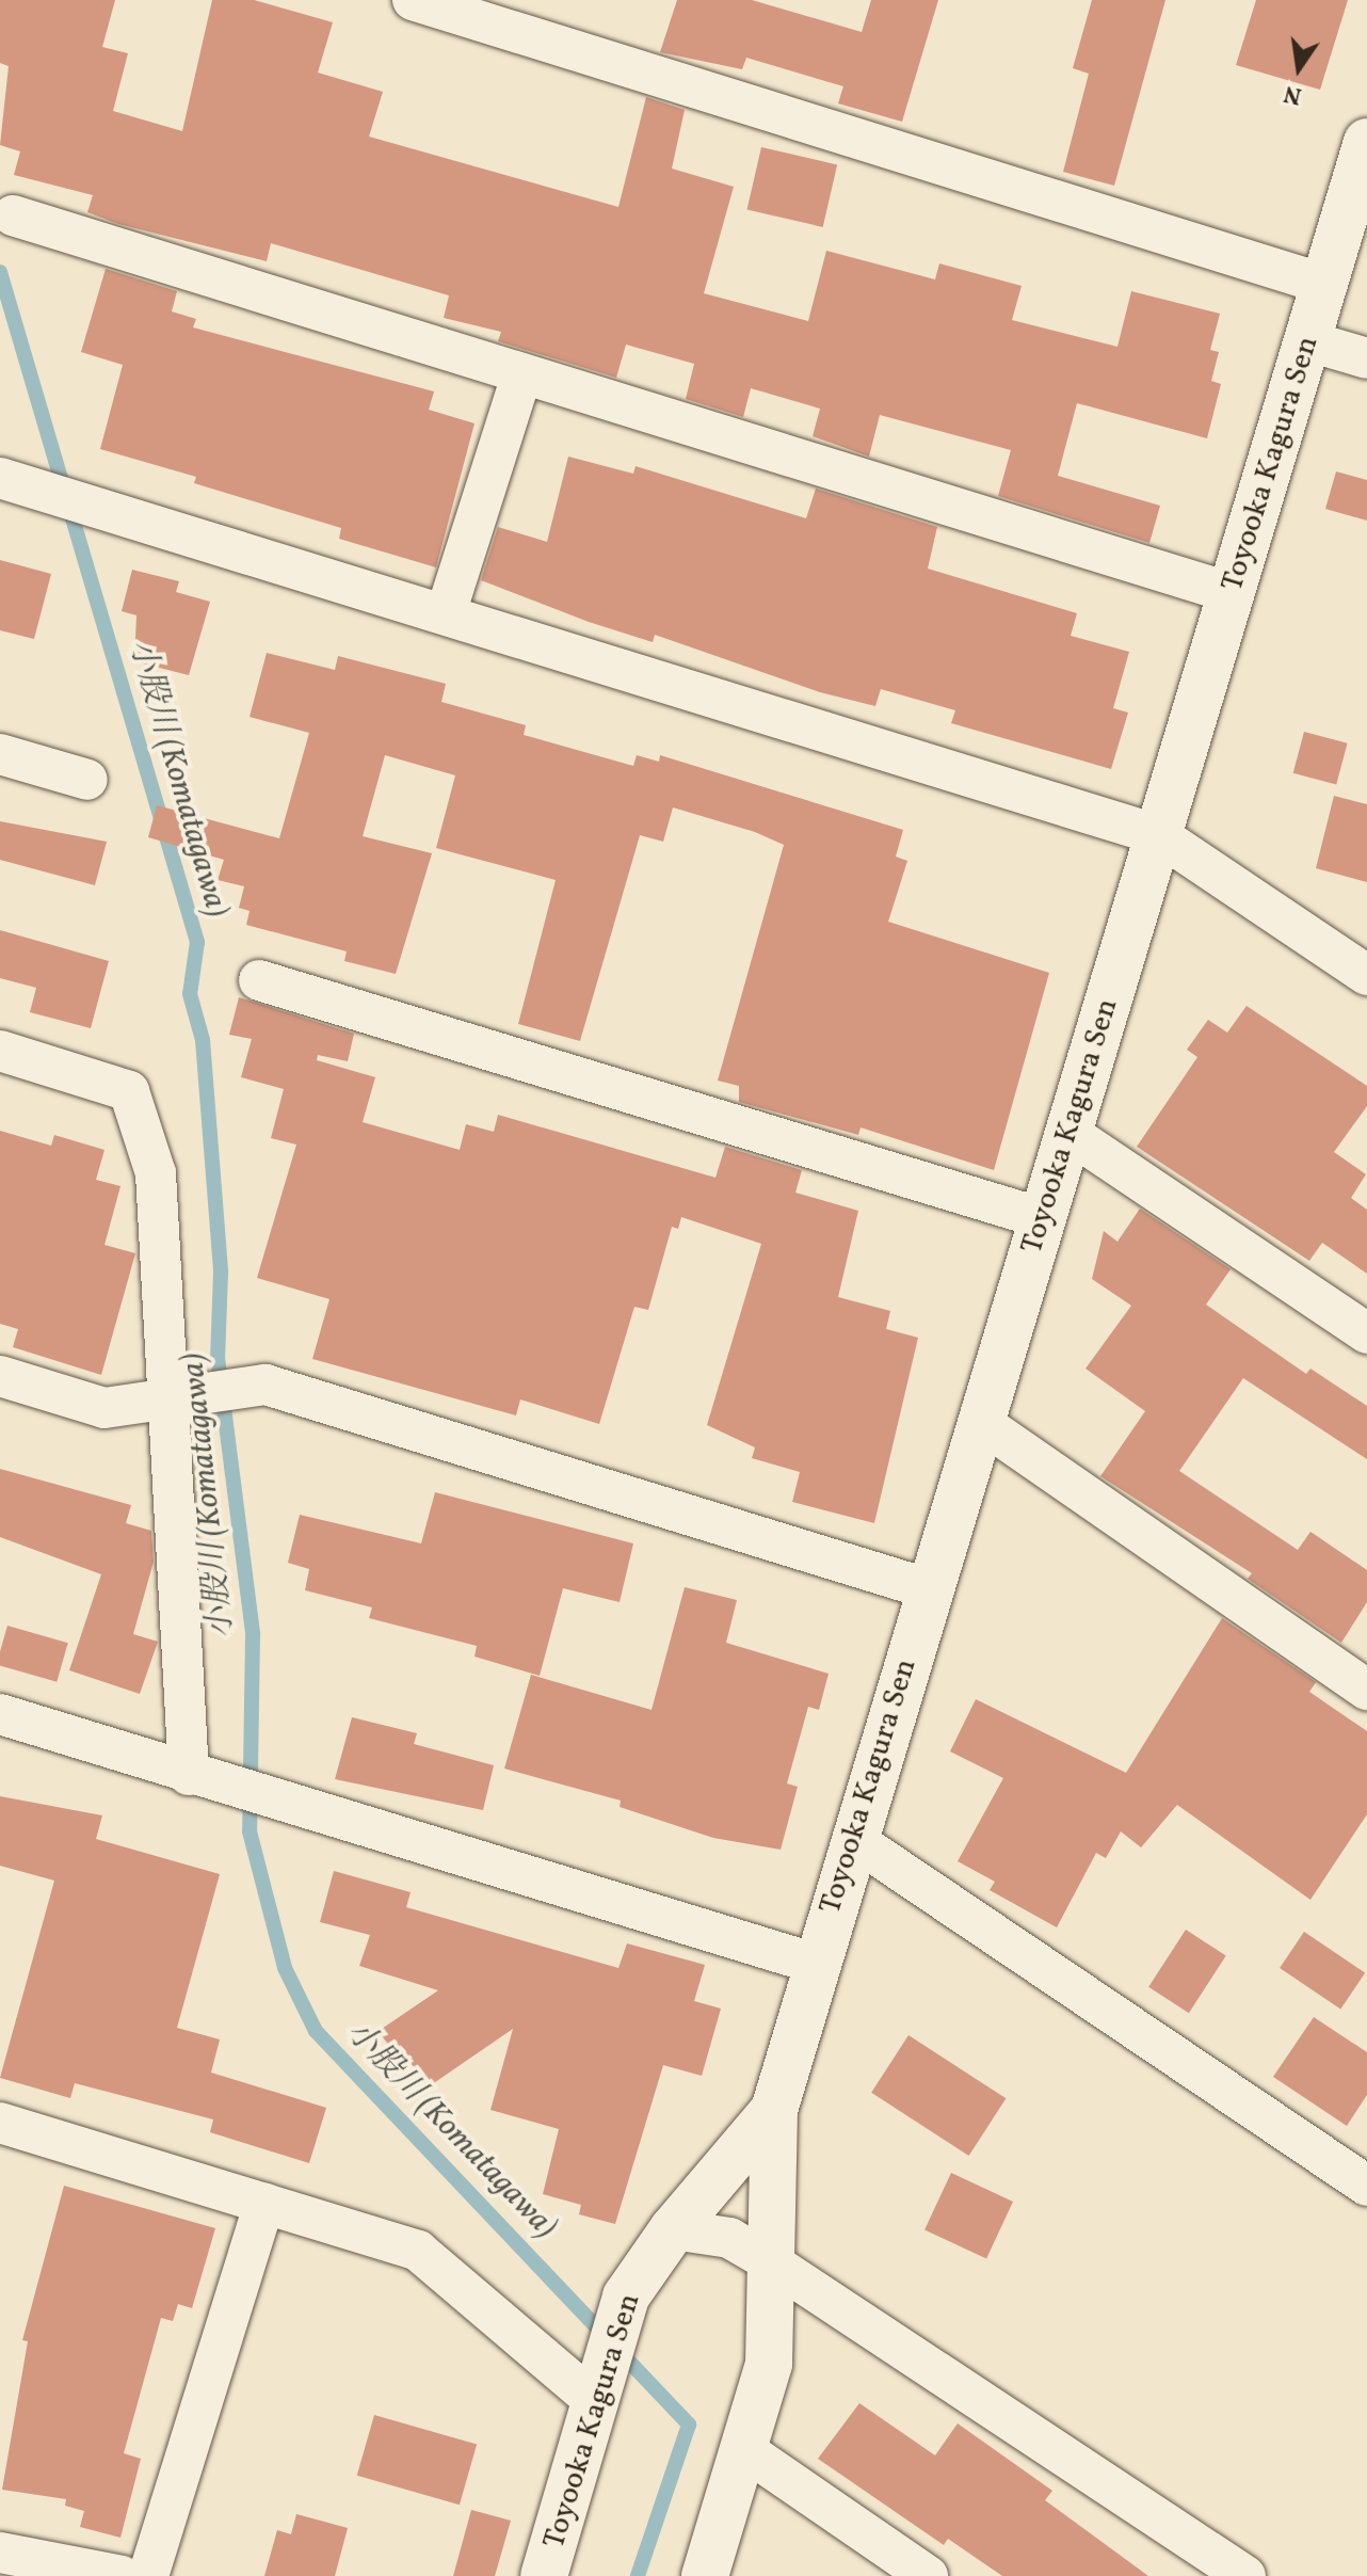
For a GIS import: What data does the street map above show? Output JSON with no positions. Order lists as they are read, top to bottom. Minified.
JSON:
{"streets":{"street":["Toyooka Kagura Sen"]},"water":["小股川 (Komatagawa)"],"north":"bottom"}
